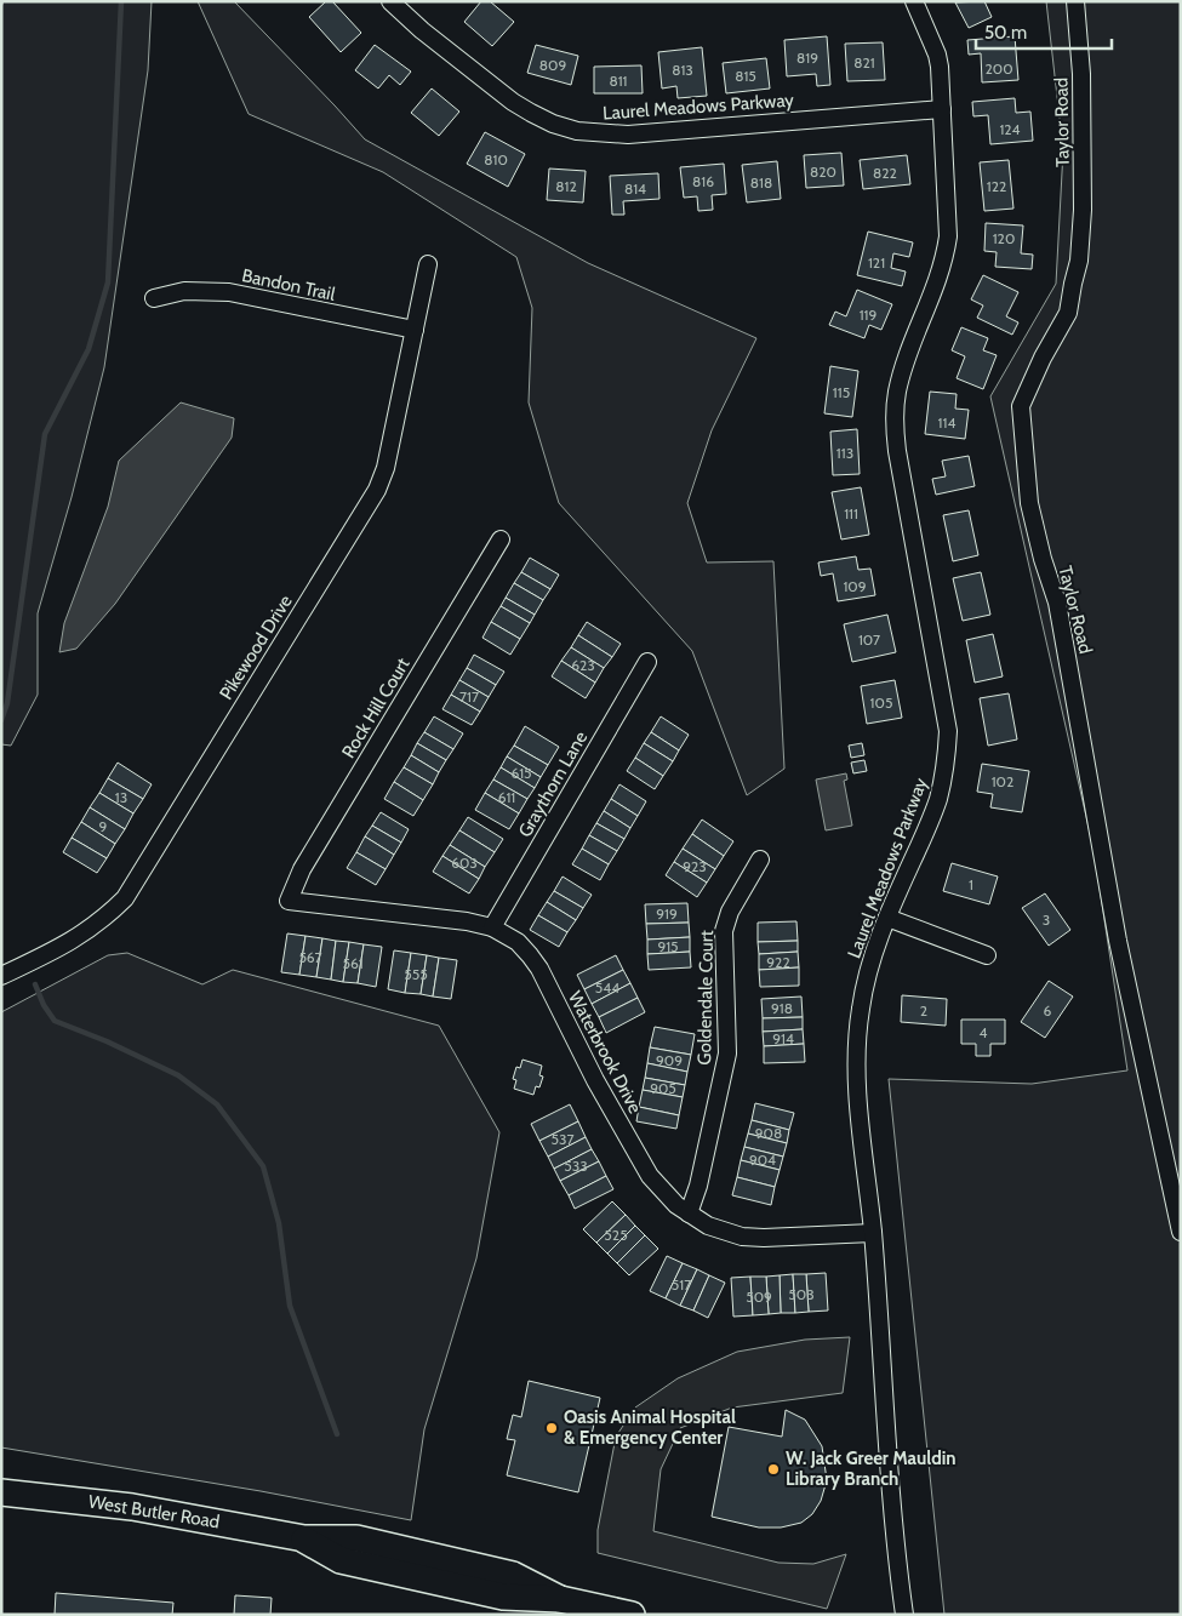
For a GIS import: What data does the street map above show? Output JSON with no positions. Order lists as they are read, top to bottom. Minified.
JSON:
{"streets":{"main road":["West Butler Road"],"street":["Laurel Meadows Parkway","Taylor Road","Bandon Trail","Pikewood Drive","Rock Hill Court","Graythorn Lane","Goldendale Court","Waterbrook Drive"]},"crossings":[["Laurel Meadows Parkway","Waterbrook Drive"],["Bandon Trail","Pikewood Drive"],["Rock Hill Court","Waterbrook Drive"],["Graythorn Lane","Waterbrook Drive"],["Goldendale Court","Waterbrook Drive"]],"places":["Oasis Animal Hospital & Emergency Center","W. Jack Greer Mauldin Library Branch"],"house_numbers":["819","821","809","200","813","815","811","124","810","820","822","816","818","812","122","814","120","121","119","115","114","113","111","109","107","623","717","105","615","102","13","611","9","603","923","1","919","3","915","567","922","561","555","544","918","2","6","4","914","909","905","908","537","904","533","525","517","503","509"],"scale_bar":"50 m"}
